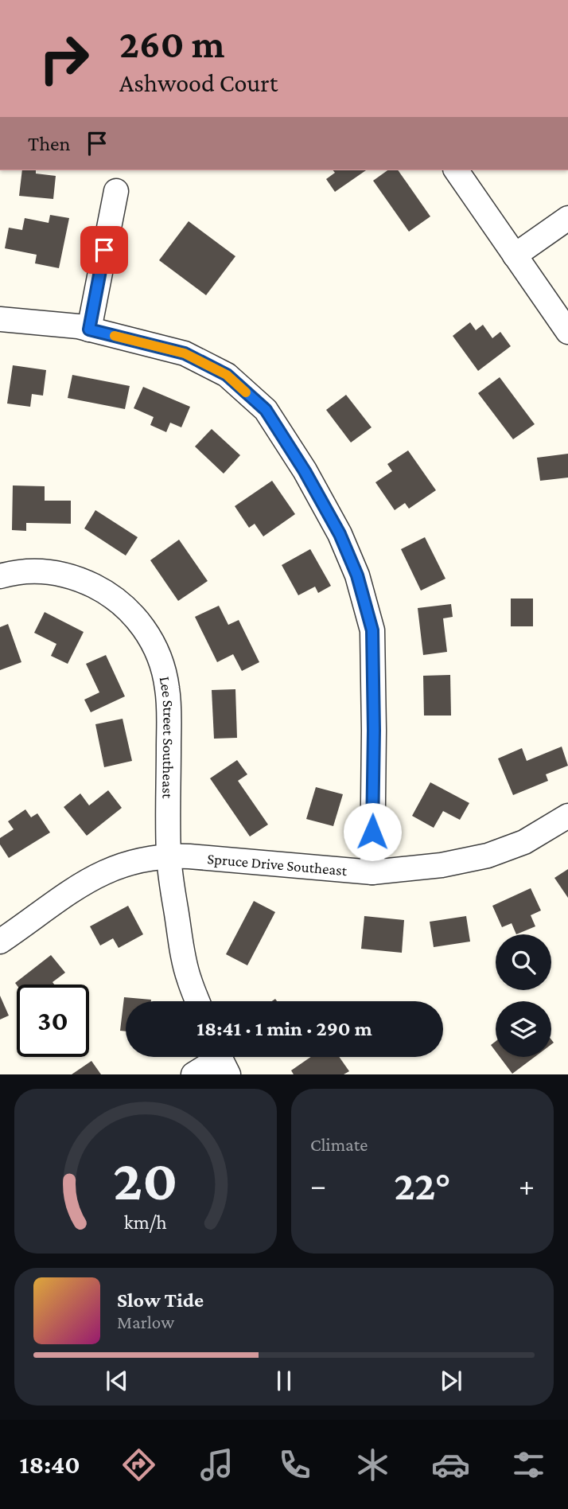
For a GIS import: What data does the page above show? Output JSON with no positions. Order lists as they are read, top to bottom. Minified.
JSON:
{"streets":{"street":["Lee Street Southeast","Spruce Drive Southeast"]},"crossings":[["Lee Street Southeast","Spruce Drive Southeast"]],"page":{"turn":["260 m","Ashwood Court"],"then":"Then","limit":"30","trip":"18:41 · 1 min · 290 m","tile":"Climate","heat":["−","22°","+"],"song":["Slow Tide","Marlow"],"tabs":"18:40","gauge":["20","km/h"]}}
